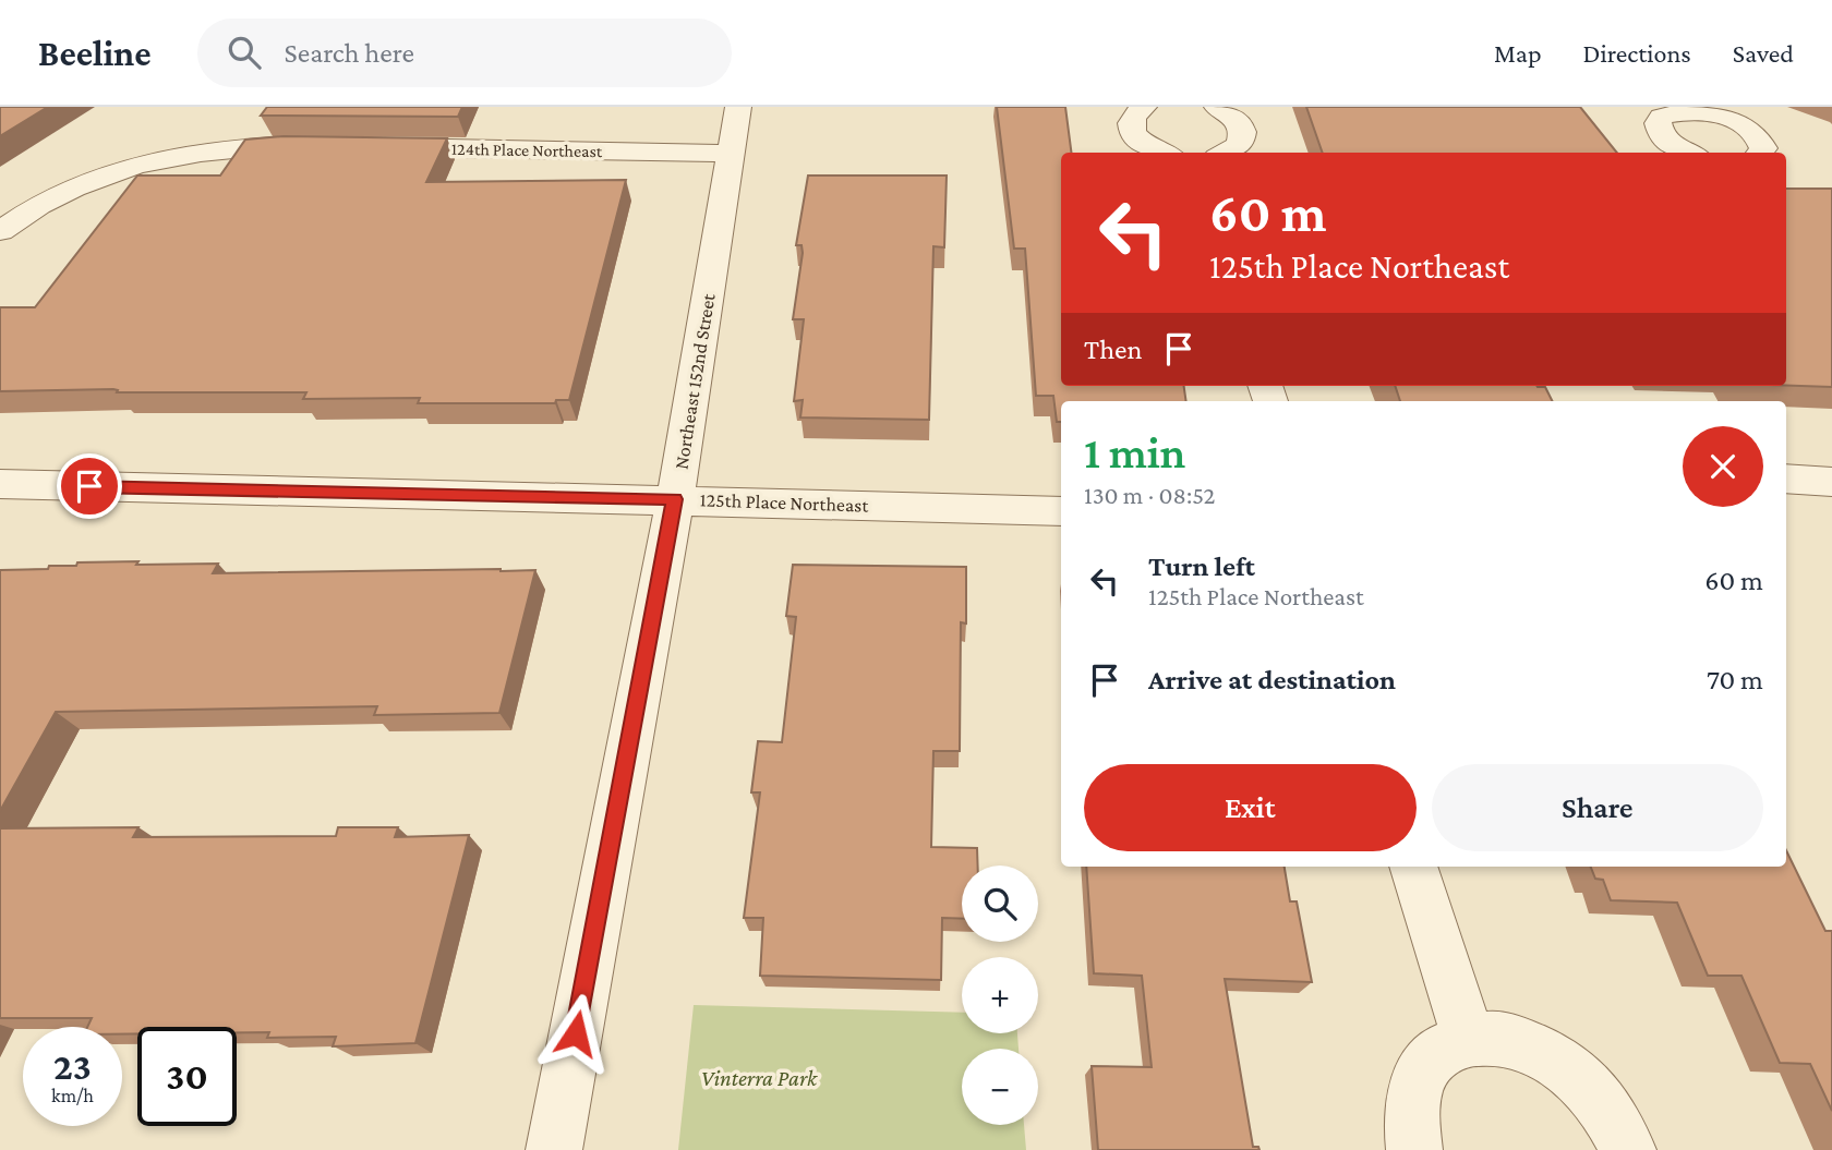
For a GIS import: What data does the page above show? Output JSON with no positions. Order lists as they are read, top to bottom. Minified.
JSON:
{"streets":{"street":["124th Place Northeast","Northeast 152nd Street","125th Place Northeast"]},"crossings":[["124th Place Northeast","Northeast 152nd Street"],["Northeast 152nd Street","125th Place Northeast"]],"parks":["Vinterra Park"],"page":{"header":"Beeline","search":"Search here","nav":["Map","Directions","Saved"],"turn":["60 m","125th Place Northeast"],"then":"Then","heading":["1 min","130 m · 08:52"],"list":[{"name":"Turn left","note":"125th Place Northeast","value":"60 m"},{"name":"Arrive at destination","value":"70 m"}],"buttons":["Exit","Share"],"map_buttons":["+","−"],"speed":"23 km/h","limit":"30"}}
